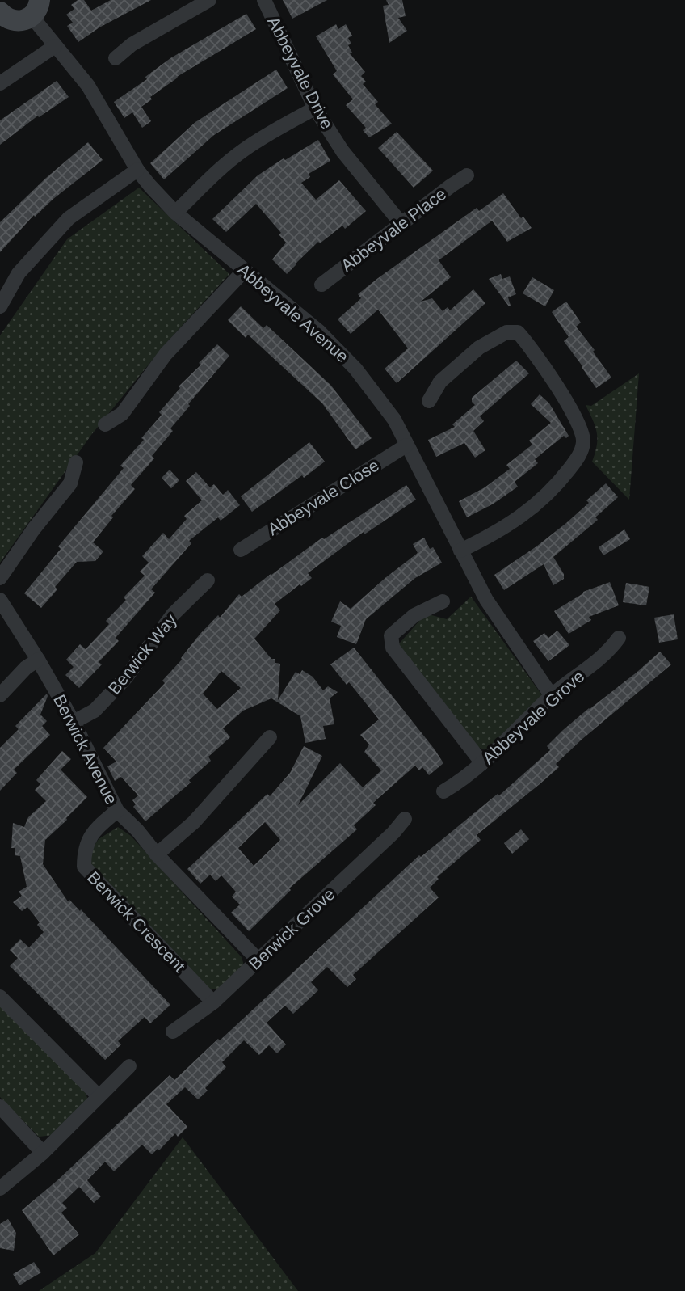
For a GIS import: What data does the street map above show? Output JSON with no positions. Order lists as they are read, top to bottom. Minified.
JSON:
{"streets":{"street":["Abbeyvale Drive","Abbeyvale Place","Abbeyvale Avenue","Abbeyvale Close","Berwick Way","Abbeyvale Grove","Berwick Avenue","Berwick Crescent","Berwick Grove"]},"crossings":[["Abbeyvale Drive","Abbeyvale Place"],["Abbeyvale Avenue","Abbeyvale Close"],["Abbeyvale Avenue","Abbeyvale Grove"],["Berwick Way","Berwick Avenue"],["Berwick Avenue","Berwick Crescent"],["Berwick Avenue","Berwick Grove"],["Berwick Crescent","Berwick Grove"]]}
